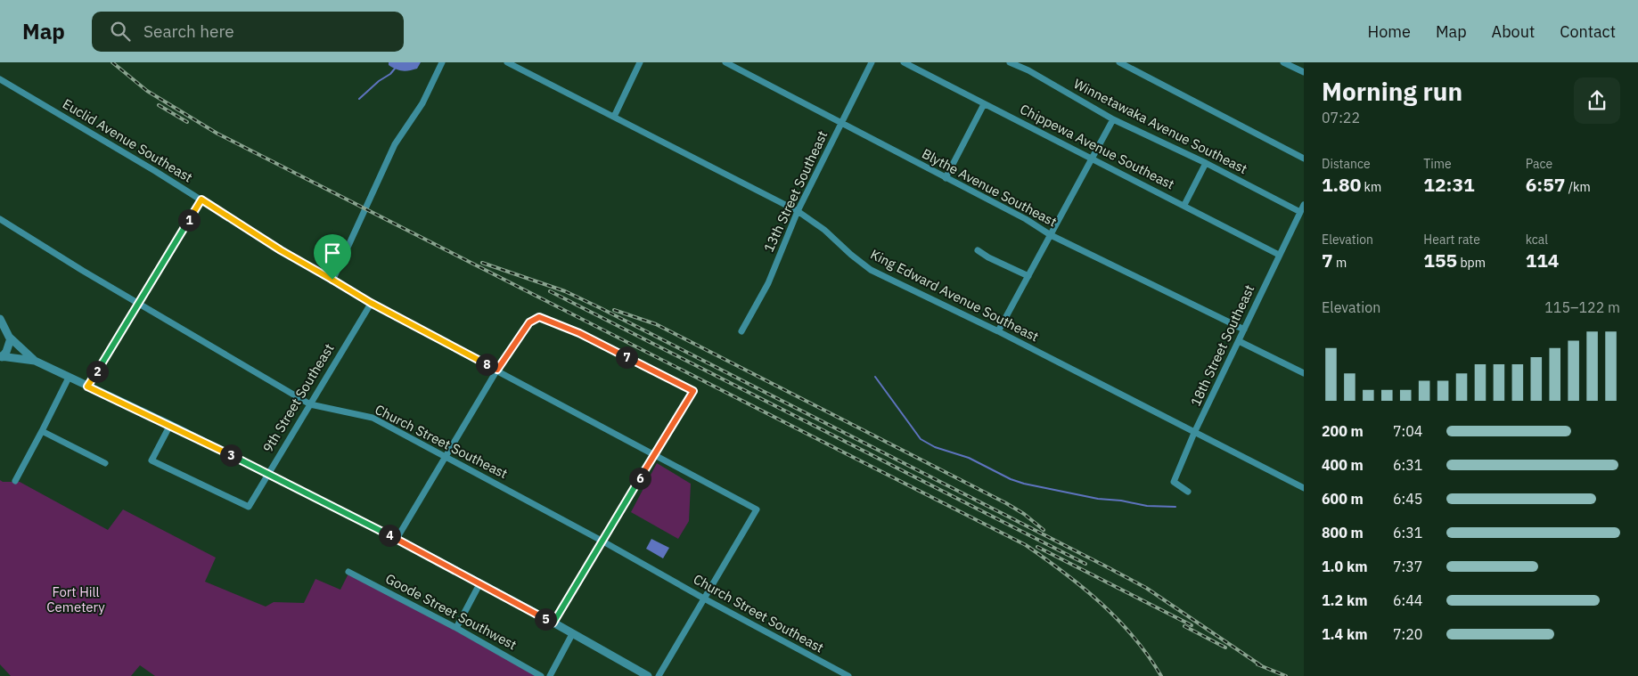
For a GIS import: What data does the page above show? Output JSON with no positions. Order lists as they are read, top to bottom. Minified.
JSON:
{"streets":{"street":["Winnetawaka Avenue Southeast","Euclid Avenue Southeast","Chippewa Avenue Southeast","Blythe Avenue Southeast","13th Street Southeast","King Edward Avenue Southeast","18th Street Southeast","9th Street Southeast","Church Street Southeast","Goode Street Southwest"]},"crossings":[["Winnetawaka Avenue Southeast","18th Street Southeast"],["Euclid Avenue Southeast","9th Street Southeast"],["Euclid Avenue Southeast","Church Street Southeast"],["Chippewa Avenue Southeast","18th Street Southeast"],["Blythe Avenue Southeast","13th Street Southeast"],["Blythe Avenue Southeast","18th Street Southeast"],["13th Street Southeast","King Edward Avenue Southeast"],["King Edward Avenue Southeast","18th Street Southeast"],["9th Street Southeast","Church Street Southeast"]],"parks":["Fort Hill Cemetery"],"page":{"header":"Map","search":"Search here","nav":["Home","Map","About","Contact"],"heading":["Morning run","07:22"],"stats":[["Distance","1.80 km"],["Time","12:31"],["Pace","6:57 /km"],["Elevation","7 m"],["Heart rate","155 bpm"],["kcal","114"]],"pins":["1","7","8","2","3","6","4","5"],"chart":["Elevation","115–122 m"],"list":[{"name":"200 m","note":"7:04"},{"name":"400 m","note":"6:31"},{"name":"600 m","note":"6:45"},{"name":"800 m","note":"6:31"},{"name":"1.0 km","note":"7:37"},{"name":"1.2 km","note":"6:44"},{"name":"1.4 km","note":"7:20"}]}}
